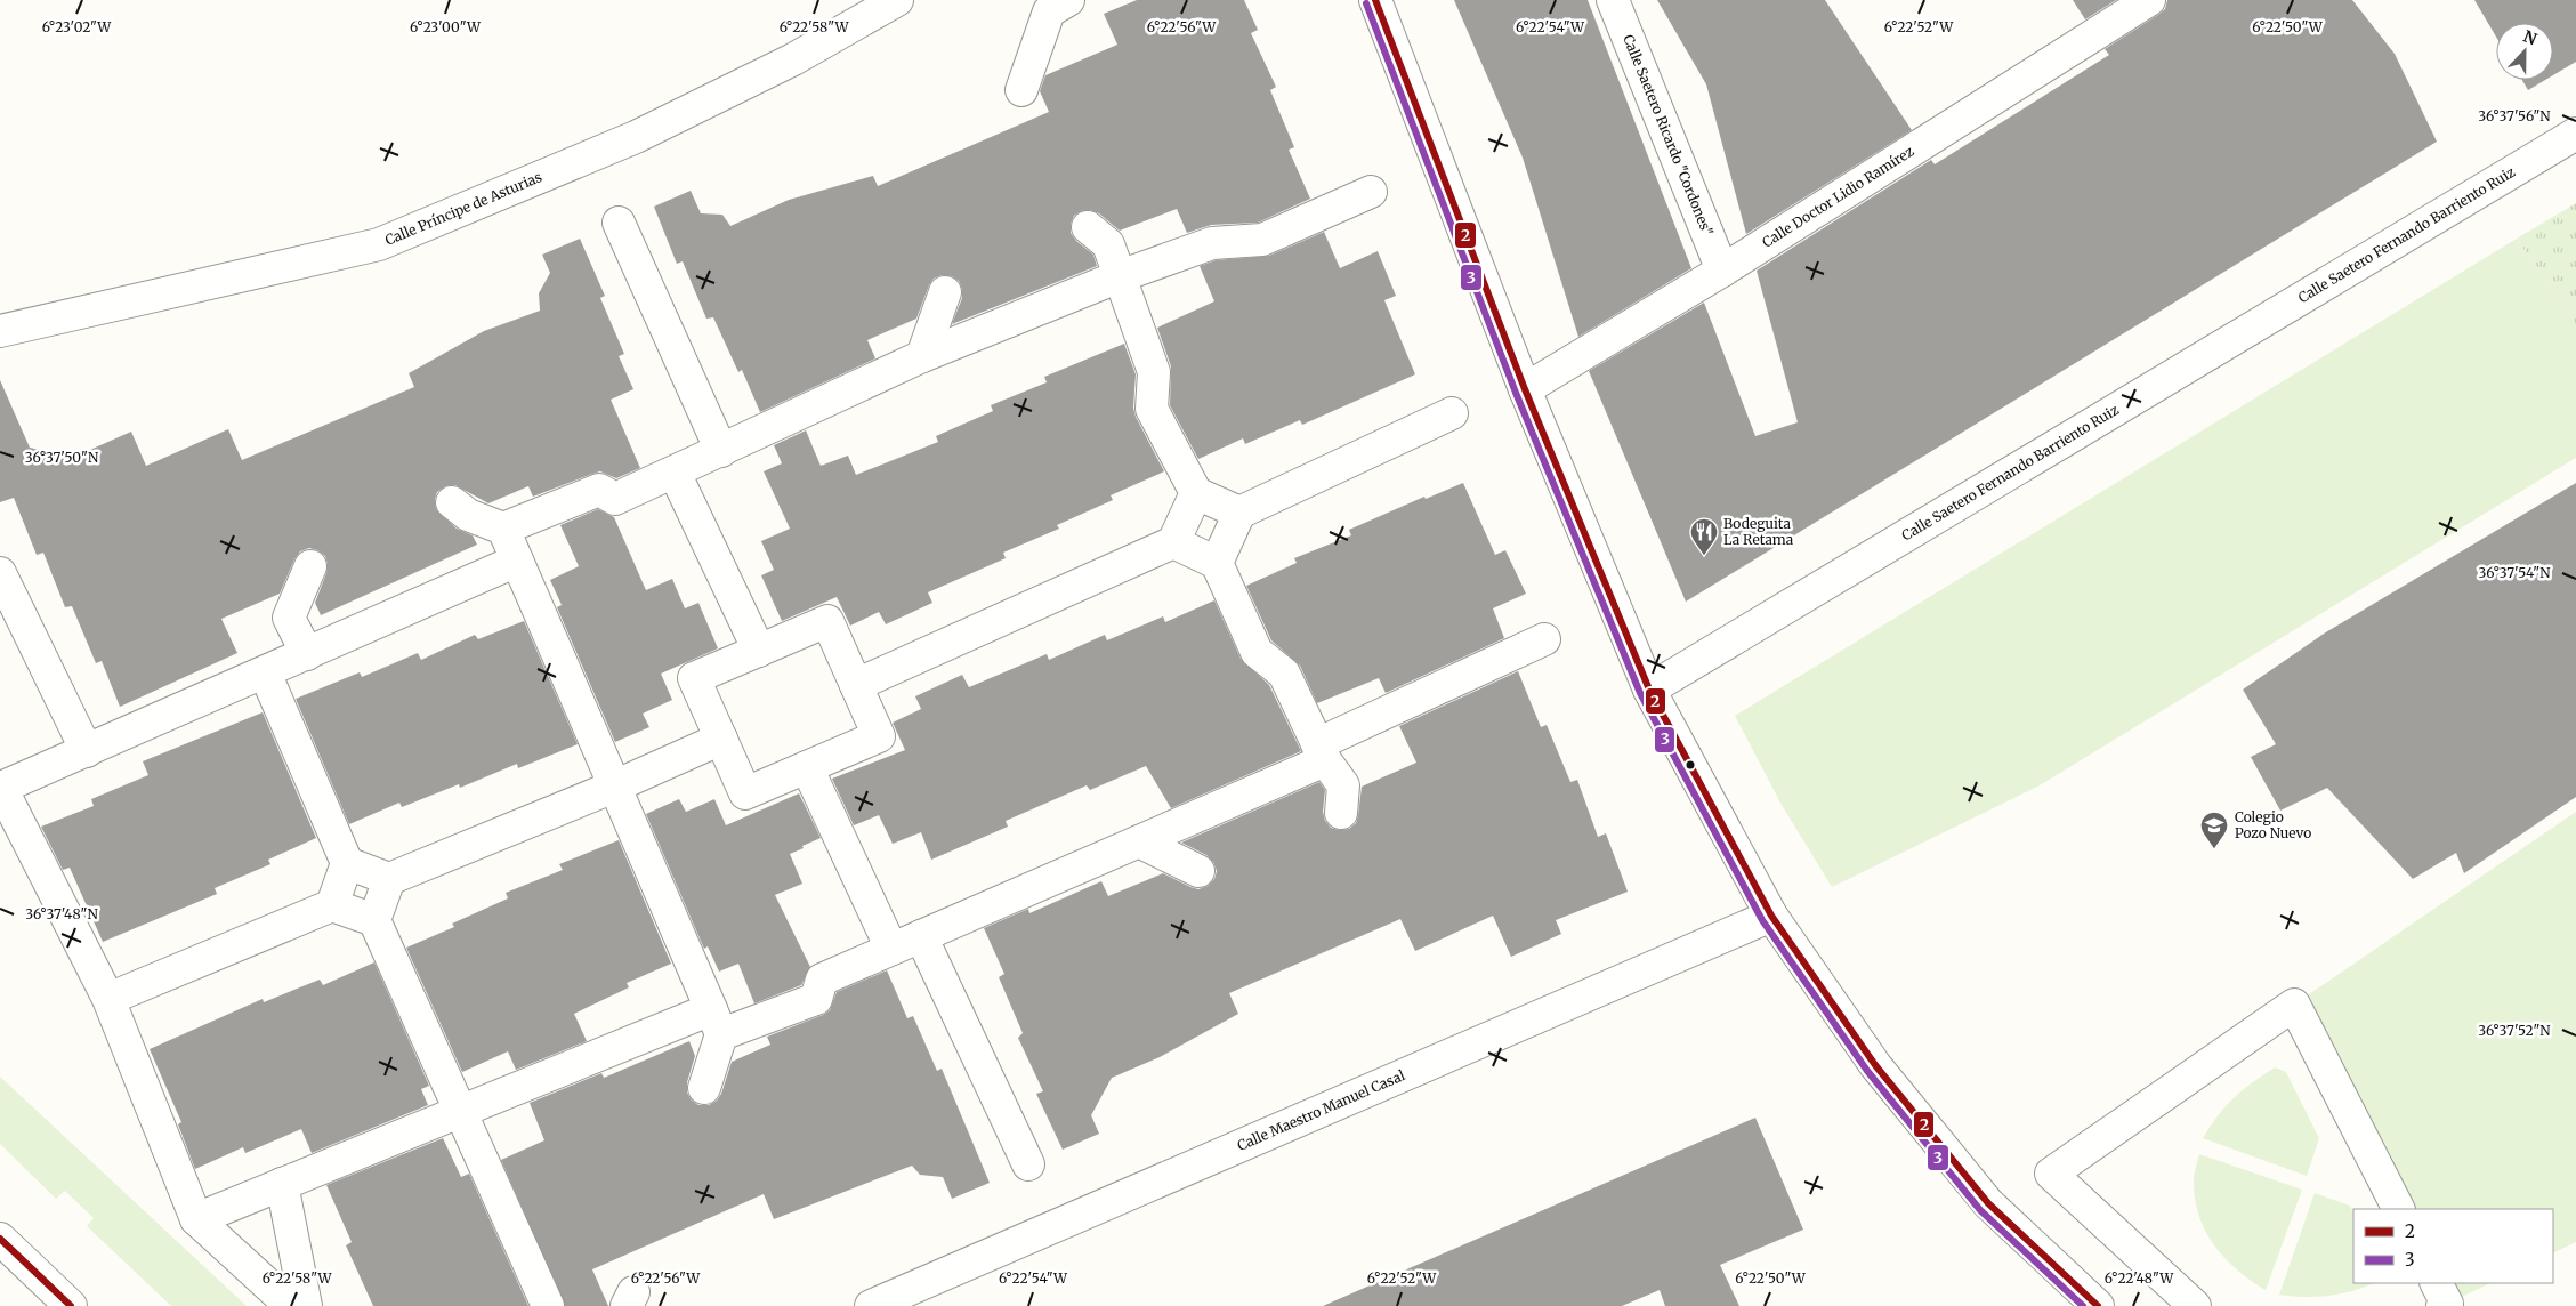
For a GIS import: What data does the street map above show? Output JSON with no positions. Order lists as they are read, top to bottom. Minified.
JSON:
{"streets":{"street":["Calle Saetero Ricardo \"Cordones\"","Calle Doctor Lidio Ramírez","Calle Príncipe de Asturias","Calle Saetero Fernando Barriento Ruiz","Calle Maestro Manuel Casal"]},"crossings":[["Calle Saetero Ricardo \"Cordones\"","Calle Doctor Lidio Ramírez"]],"places":{"restaurant":["Bodeguita La Retama"],"school or university":["Colegio Pozo Nuevo"]},"lines":["transit line 2","transit line 3"],"legend":["2","3"],"north":"top","coordinates":["6°23'00\"W","6°23'02\"W","6°22'58\"W","6°22'56\"W","6°22'54\"W","6°22'52\"W","6°22'50\"W","36°37'56\"N","36°37'50\"N","36°37'54\"N","36°37'48\"N","36°37'52\"N","6°22'48\"W"]}
